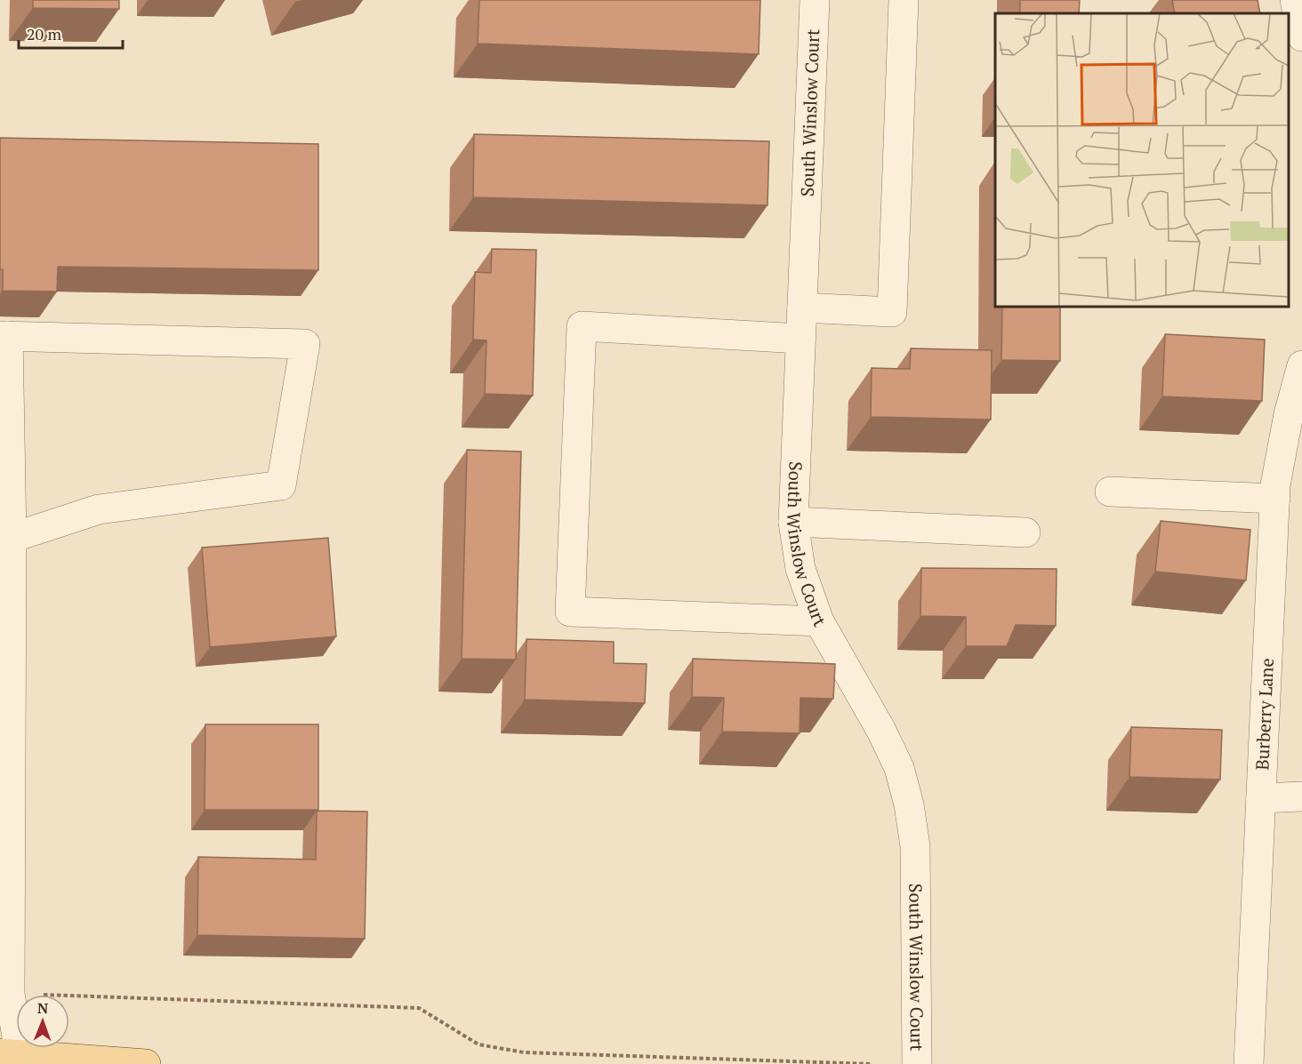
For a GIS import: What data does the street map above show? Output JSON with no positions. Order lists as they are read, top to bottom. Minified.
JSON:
{"streets":{"street":["South Winslow Court","Burberry Lane"]},"scale_bar":"20 m","north":"top"}
